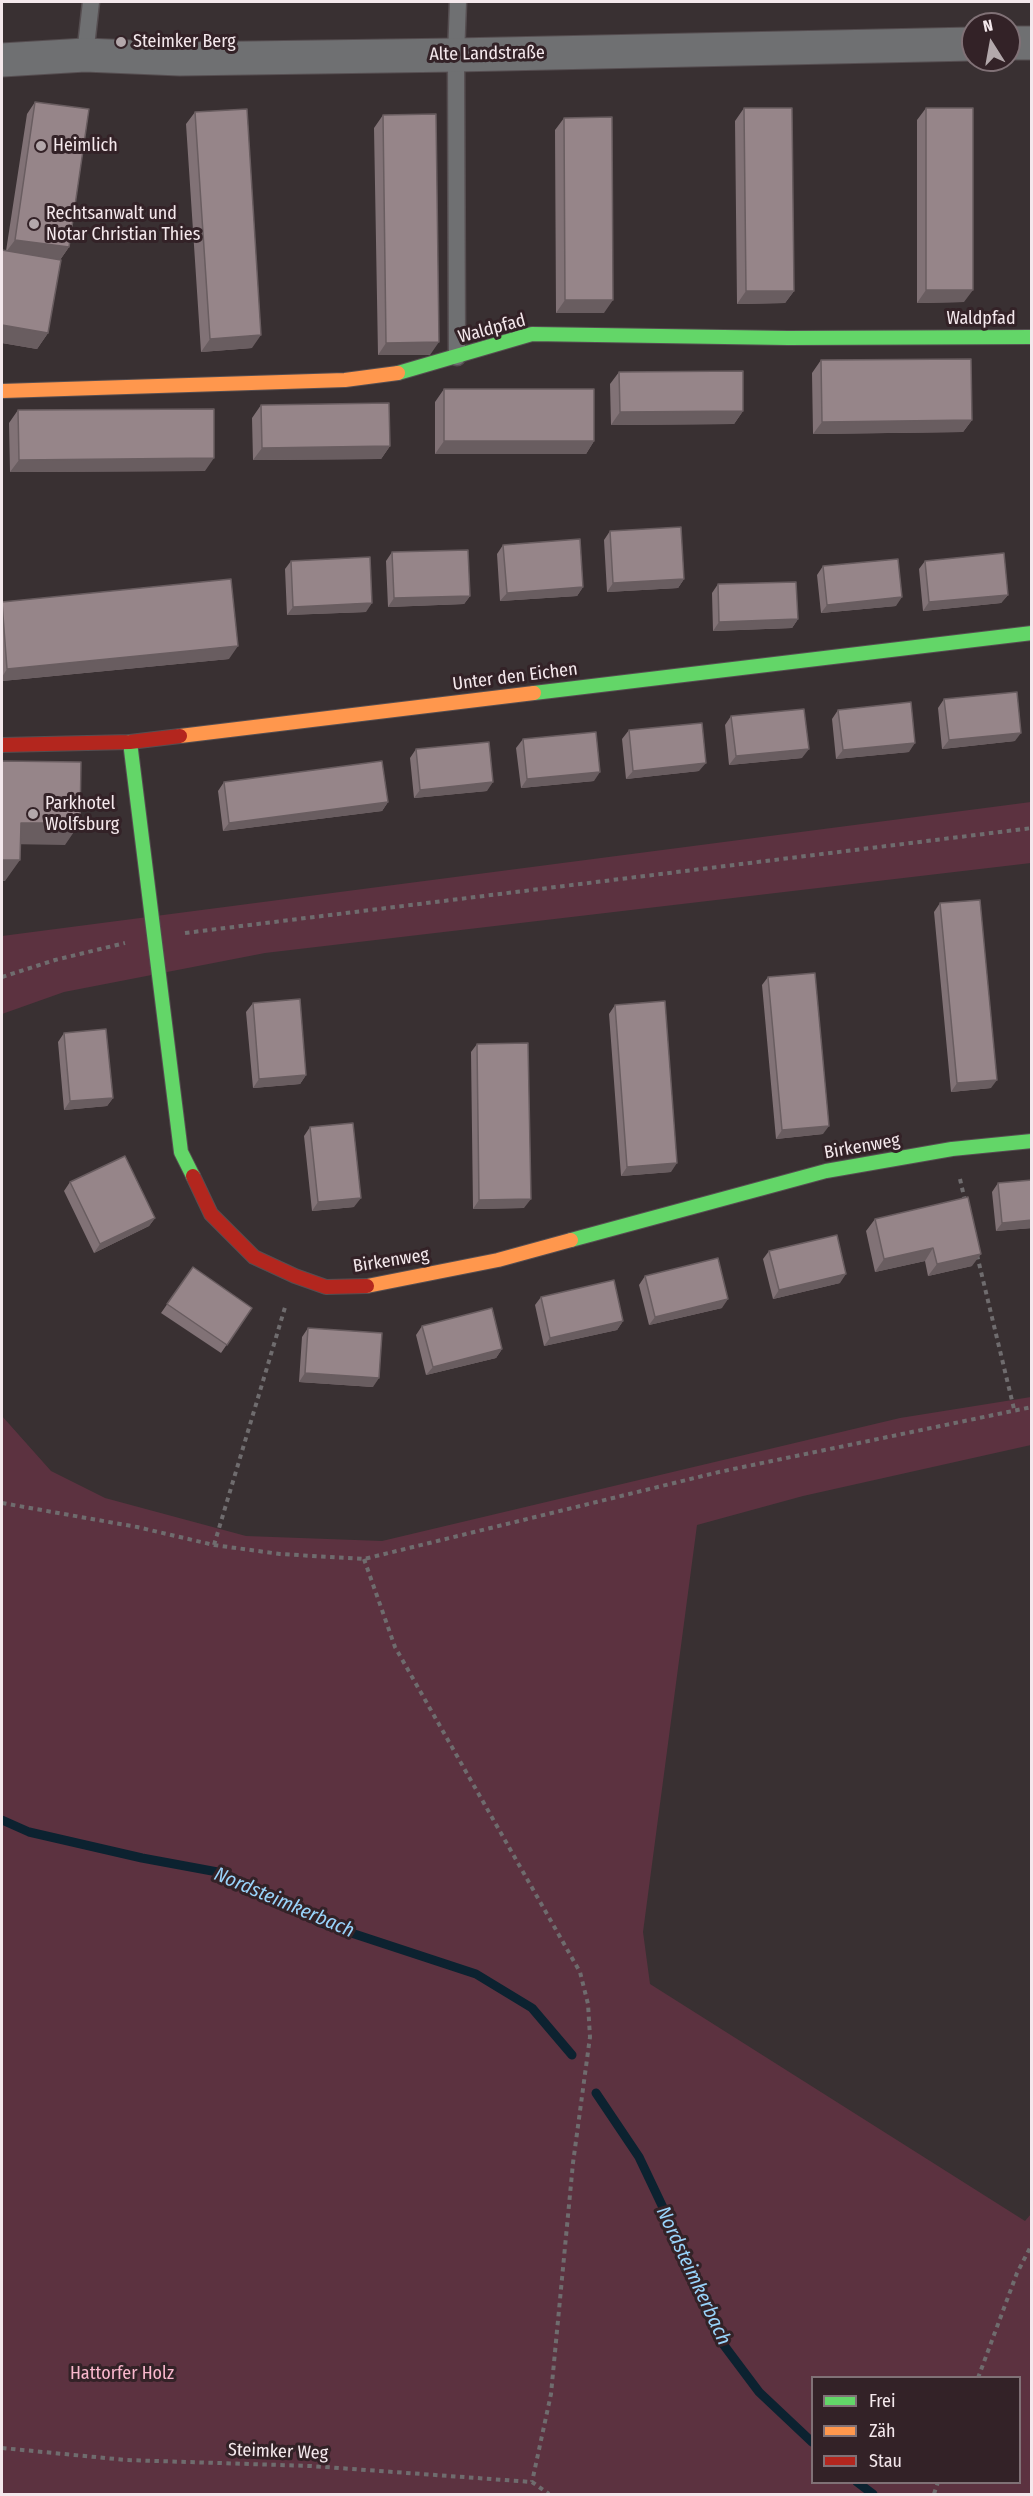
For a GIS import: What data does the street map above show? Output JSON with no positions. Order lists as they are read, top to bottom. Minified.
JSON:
{"streets":{"street":["Alte Landstraße","Waldpfad","Unter den Eichen","Birkenweg"],"path":["Steimker Weg"]},"crossings":[["Unter den Eichen","Birkenweg"]],"water":["Nordsteimkerbach"],"parks":["Hattorfer Holz"],"places":["Steimker Berg","Heimlich","Rechtsanwalt und Notar Christian Thies","Parkhotel Wolfsburg"],"legend":["Frei","Zäh","Stau"],"north":"top"}
